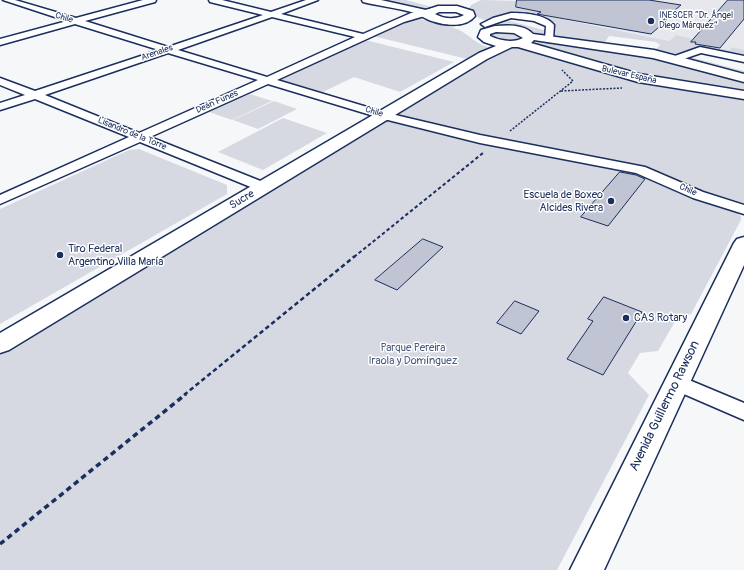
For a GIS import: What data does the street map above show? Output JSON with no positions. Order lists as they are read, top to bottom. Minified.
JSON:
{"streets":{"main road":["Bulevar España","Sucre","Avenida Guillermo Rawson"],"street":["Chile","Arenales","Deán Funes","Lisandro de la Torre"]},"crossings":[["Chile","Arenales"],["Chile","Deán Funes"],["Chile","Sucre"],["Arenales","Lisandro de la Torre"],["Bulevar España","Sucre"],["Deán Funes","Lisandro de la Torre"],["Lisandro de la Torre","Sucre"]],"parks":["Parque Pereira Iraola y Domínguez"],"places":["INESCER “Dr. Ángel Diego Márquez”","Escuela de Boxeo Alcides Rivera","Tiro Federal Argentino Villa María","CAS Rotary"]}
